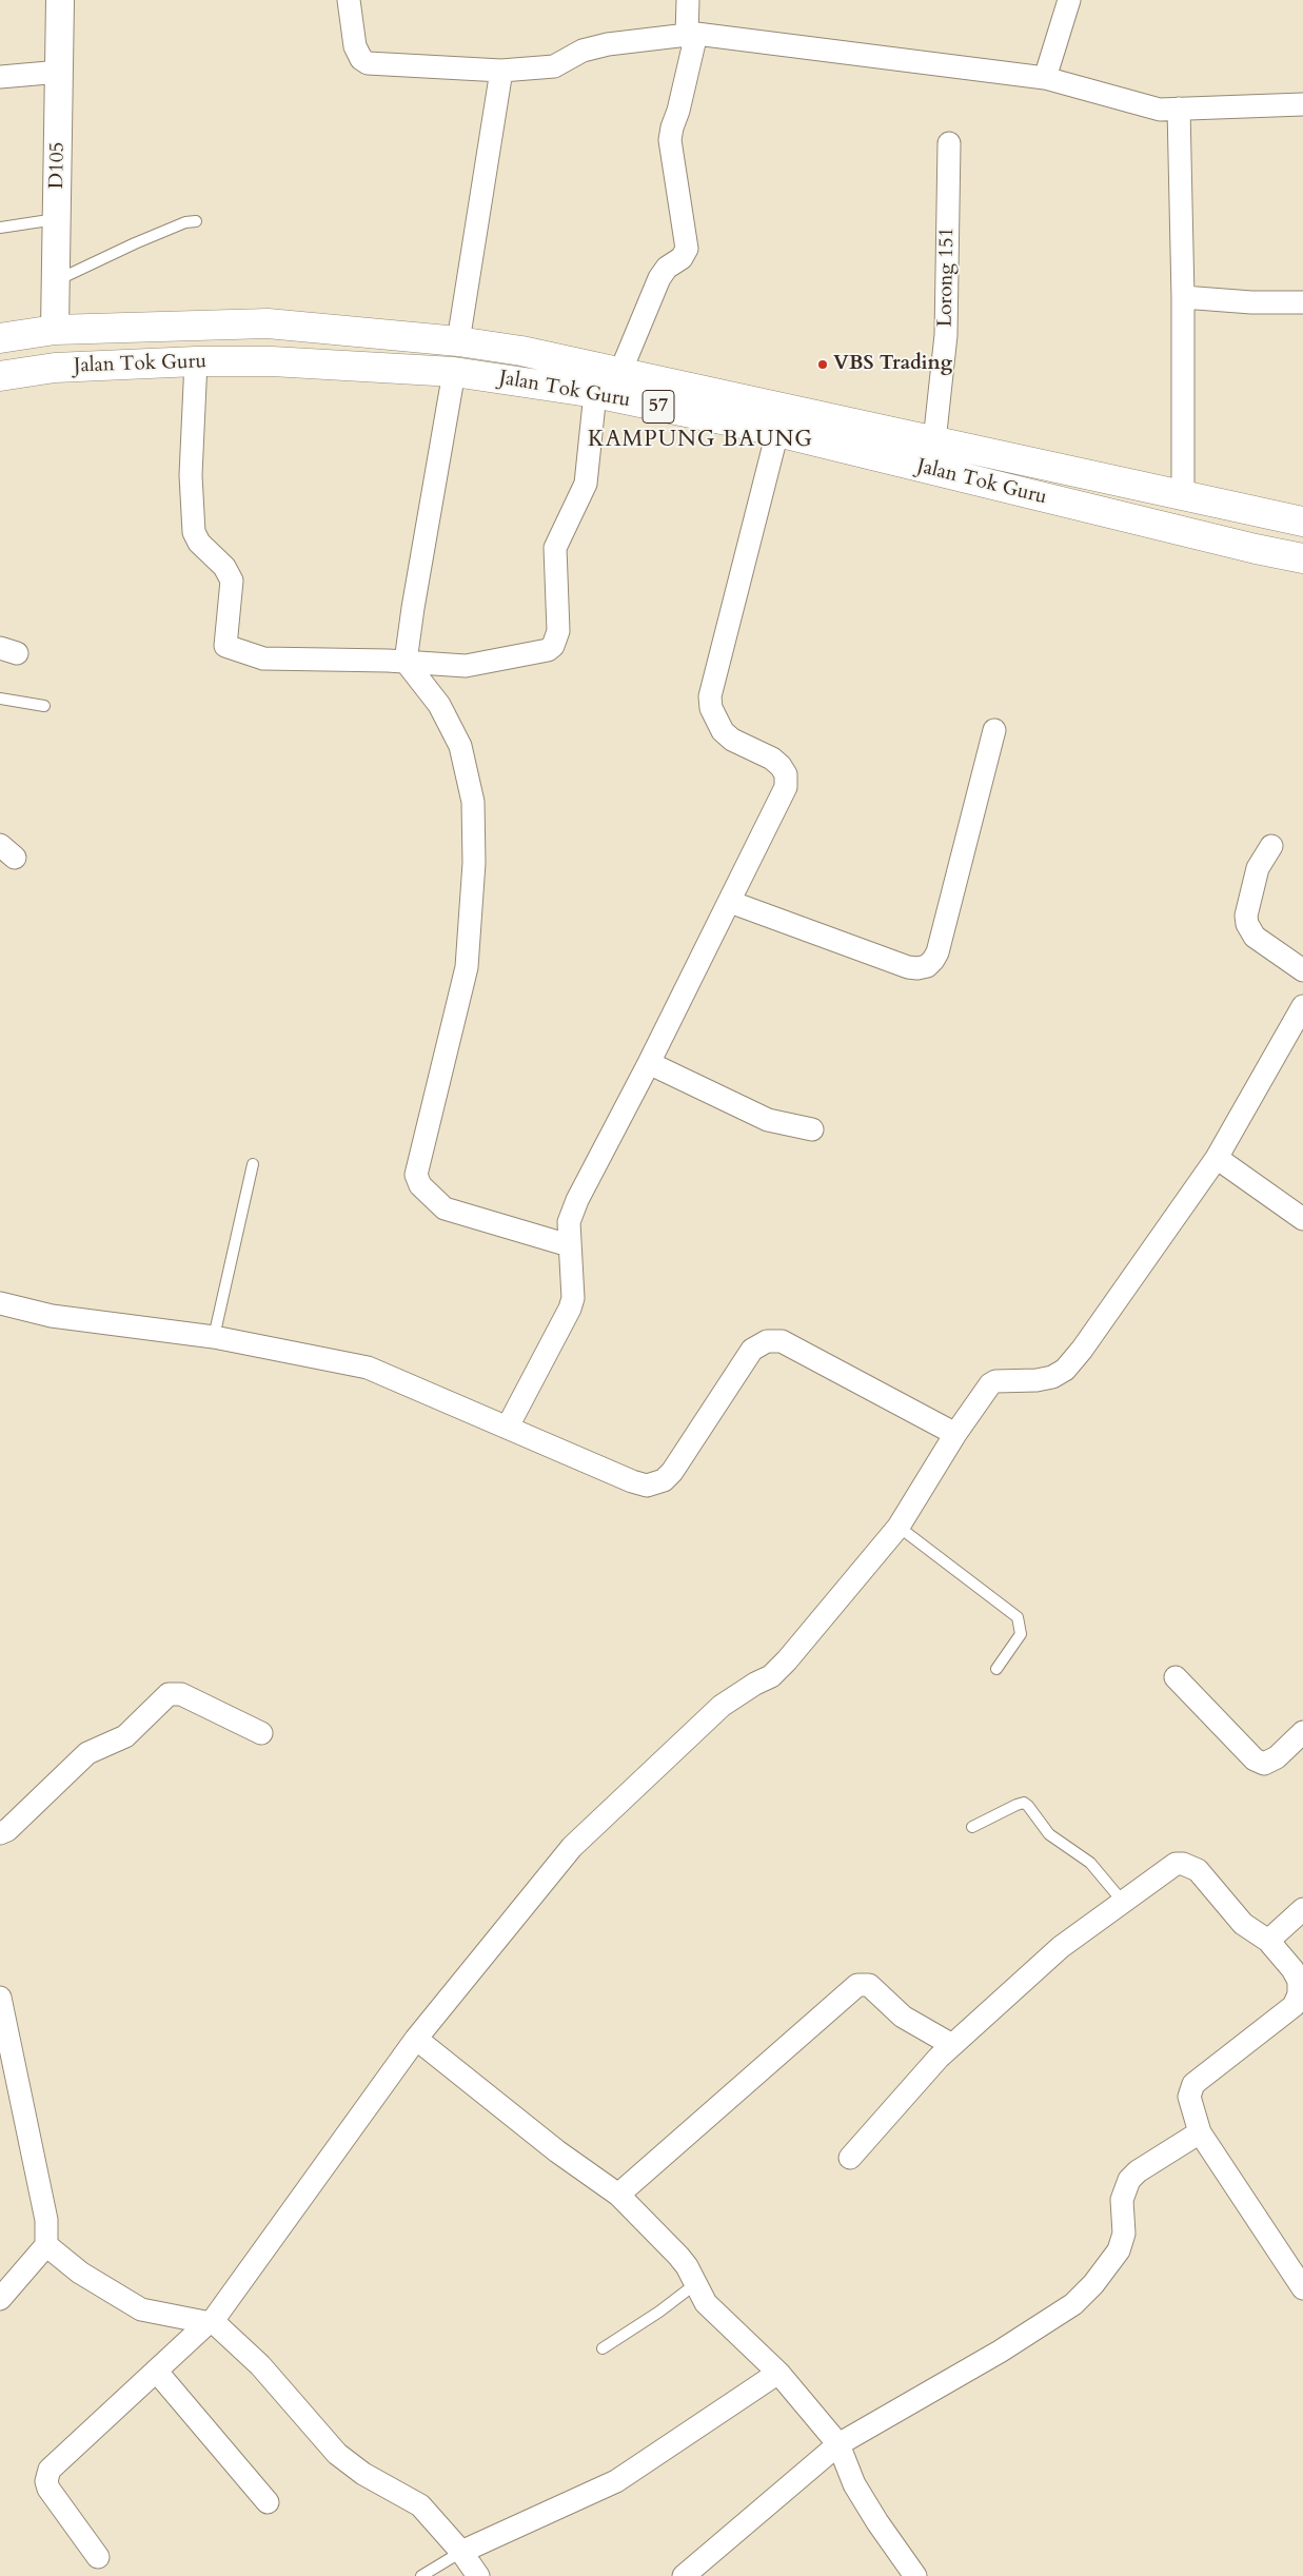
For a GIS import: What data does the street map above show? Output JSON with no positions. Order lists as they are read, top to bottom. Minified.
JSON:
{"streets":{"main road":["Jalan Tok Guru","57"],"street":["D105","Lorong 151"]},"crossings":[["D105","Jalan Tok Guru"],["Lorong 151","Jalan Tok Guru"]],"districts":["KAMPUNG BAUNG"],"places":["VBS Trading"]}
